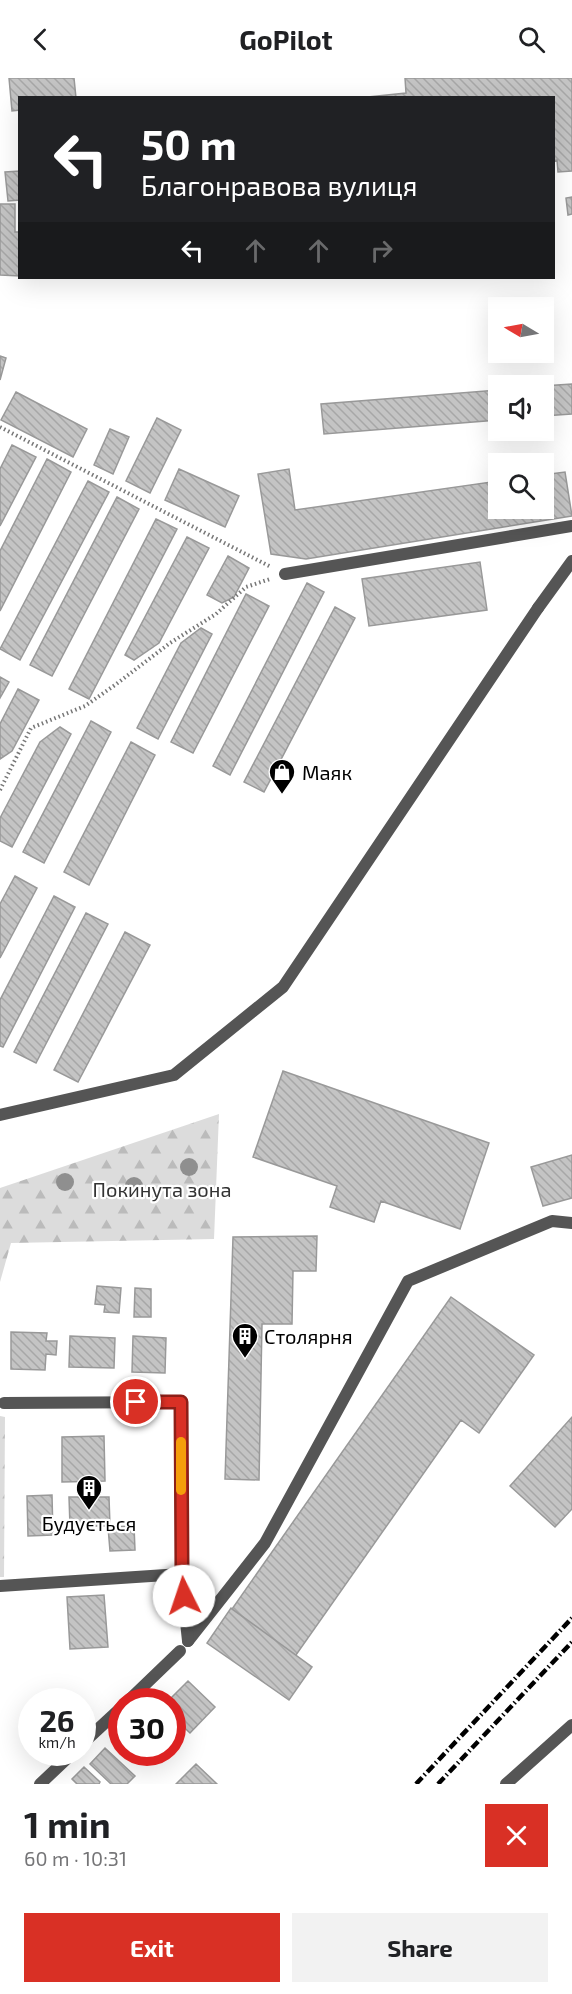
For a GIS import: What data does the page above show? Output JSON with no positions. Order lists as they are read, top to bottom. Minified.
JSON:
{"parks":["Покинута зона"],"places":{"shop":["Маяк"],"building":["Столярня","Будується"]},"north":"left","page":{"header":"GoPilot","turn":["50 m","Благонравова вулиця"],"speed":"26 km/h","limit":"30","heading":["1 min","60 m · 10:31"],"buttons":["Exit","Share"]}}
